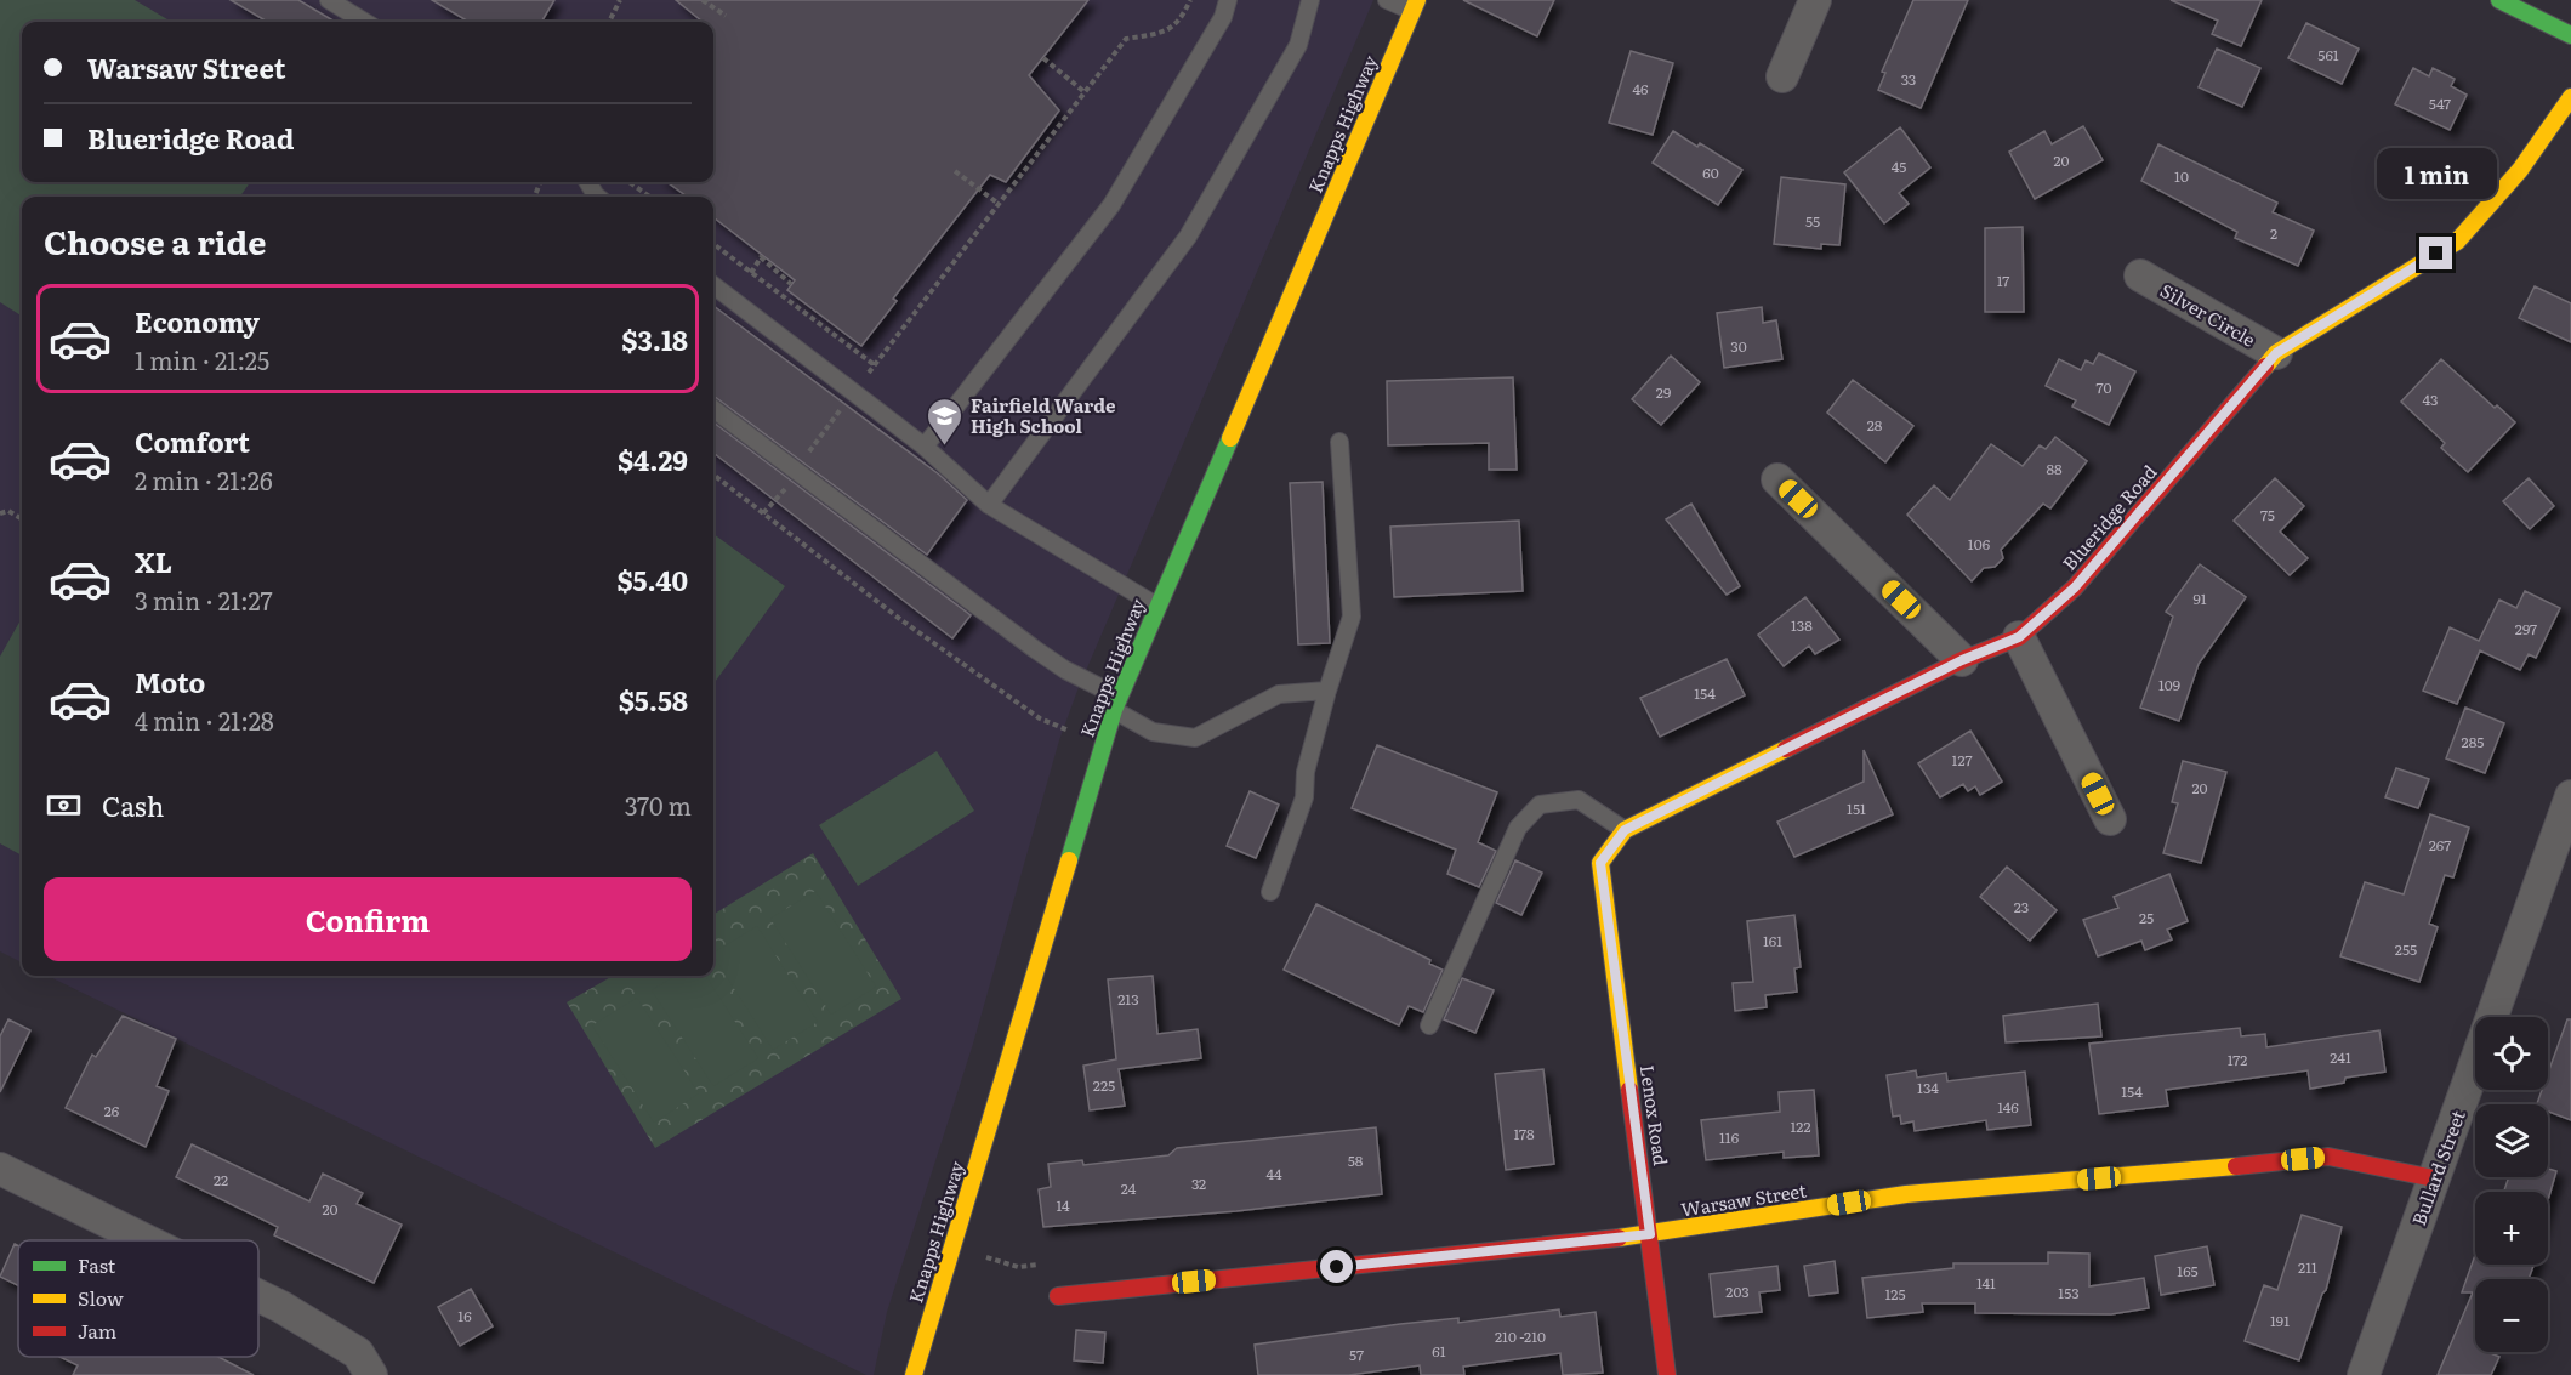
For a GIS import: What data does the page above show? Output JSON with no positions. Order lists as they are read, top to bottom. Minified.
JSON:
{"streets":{"street":["Knapps Highway","Silver Circle","Blueridge Road","Lenox Road","Bullard Street","Warsaw Street"]},"crossings":[["Silver Circle","Blueridge Road"],["Blueridge Road","Lenox Road"],["Lenox Road","Warsaw Street"],["Bullard Street","Warsaw Street"]],"places":{"school or university":["Fairfield Warde High School"]},"house_numbers":["561","33","46","547","20","45","60","10","55","2","17","30","70","29","43","28","88","75","106","91","138","297","109","154","285","127","20","151","267","23","25","161","255","213","241","172","225","134","154","146","26","122","178","116","58","44","22","32","24","14","20","211","165","141","203","153","125","16","191","210 -210","61","57"],"legend":["Fast","Slow","Jam"],"page":{"banner":["Warsaw Street","Blueridge Road"],"bubble":"1 min","heading":"Choose a ride","list":[{"name":"Economy","note":"1 min · 21:25","value":"$3.18"},{"name":"Comfort","note":"2 min · 21:26","value":"$4.29"},{"name":"XL","note":"3 min · 21:27","value":"$5.40"},{"name":"Moto","note":"4 min · 21:28","value":"$5.58"}],"pay":["Cash","370 m"],"buttons":"Confirm","map_buttons":["+","−"]}}
